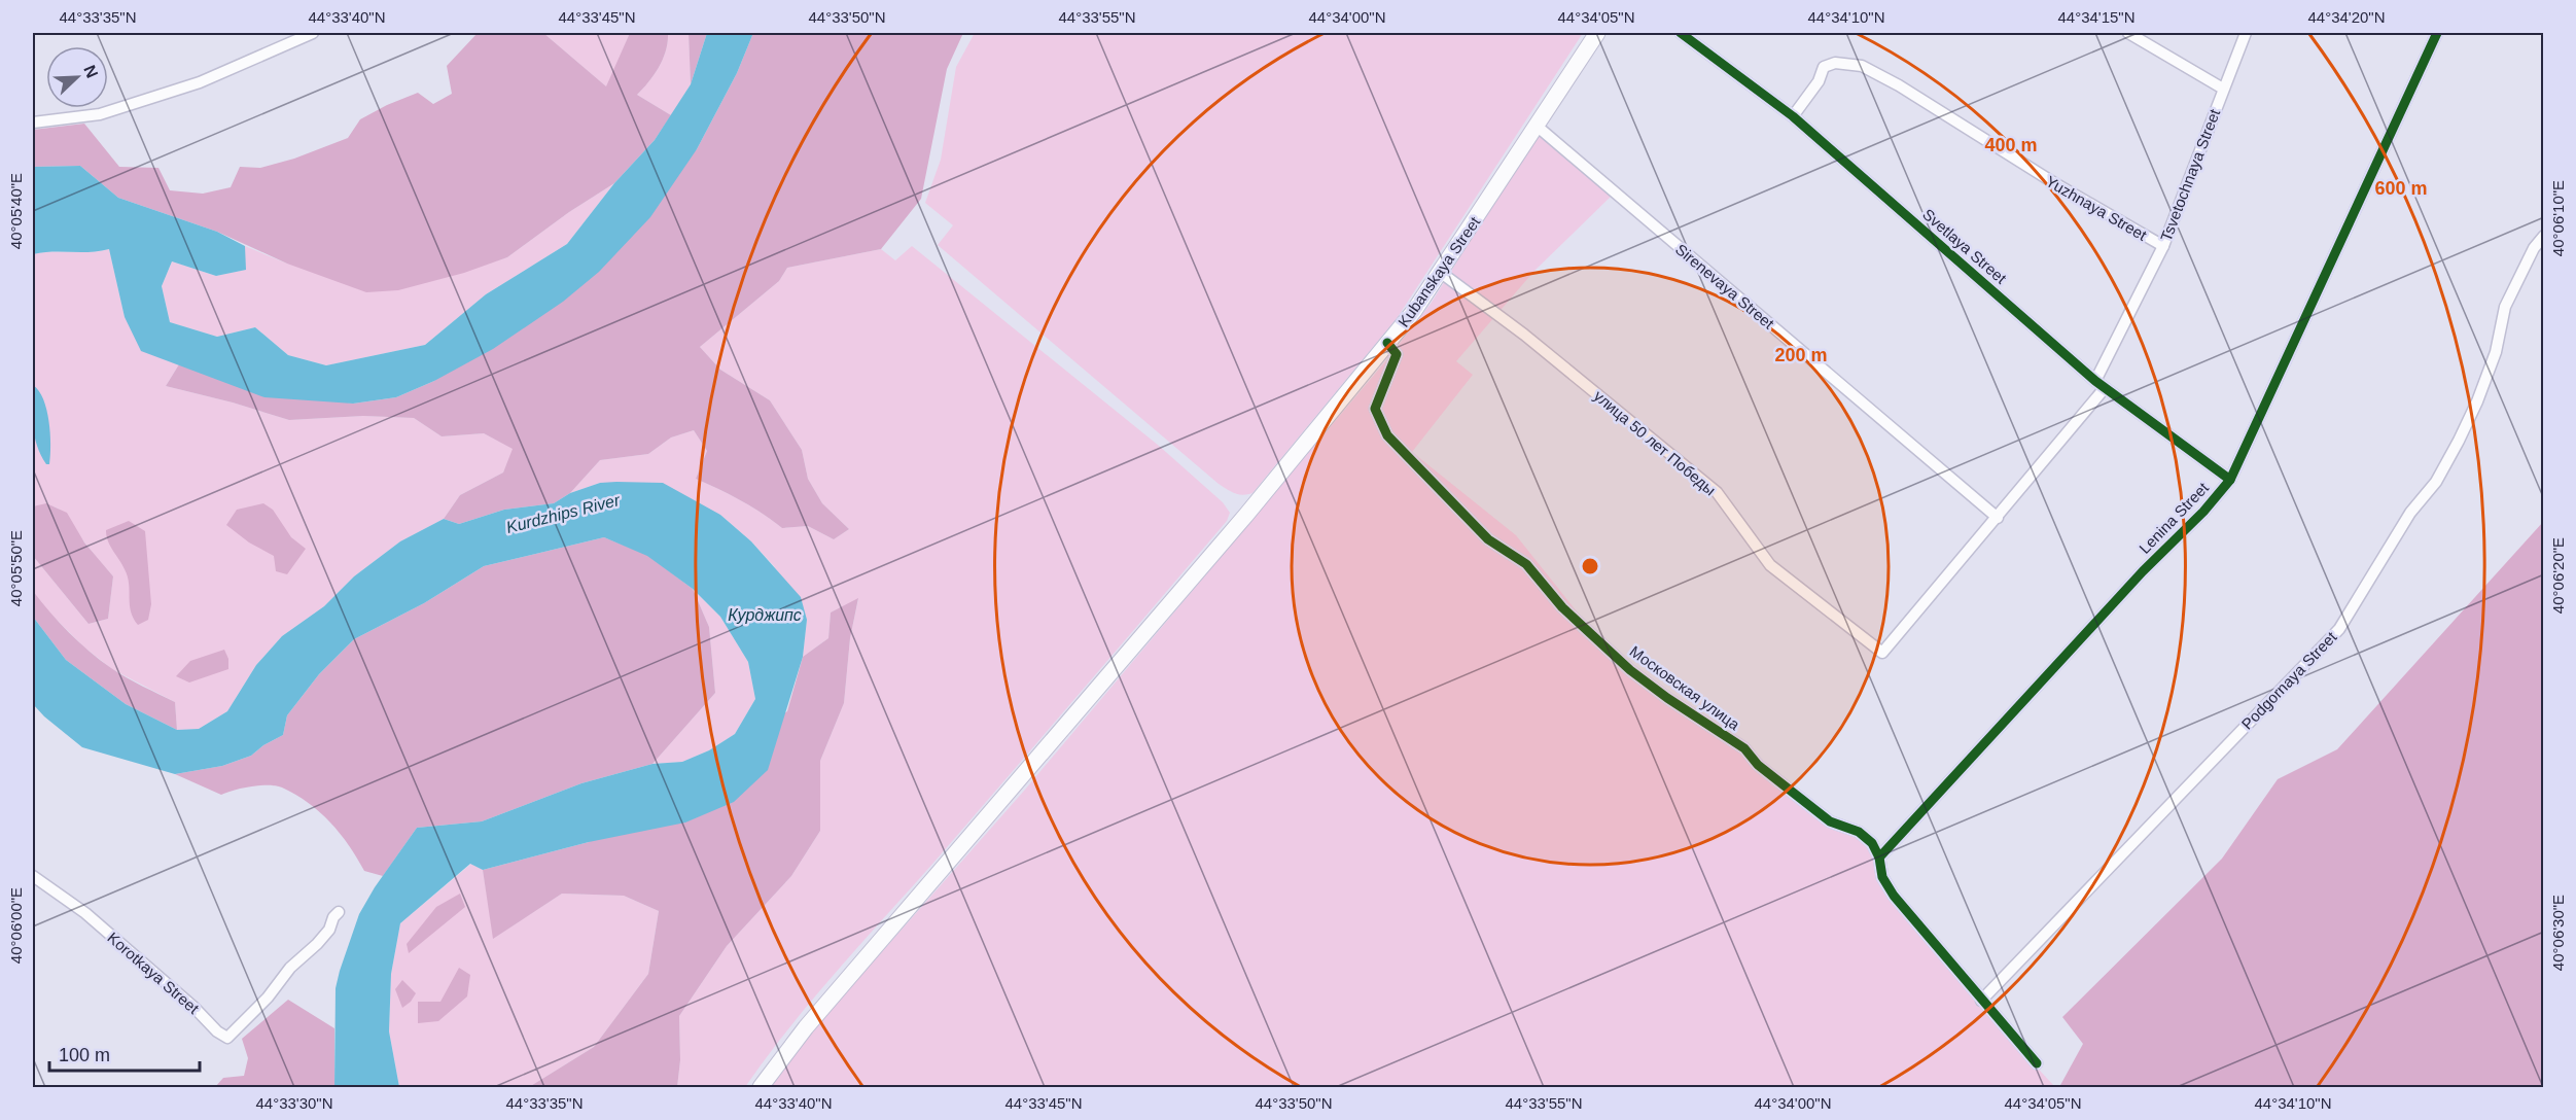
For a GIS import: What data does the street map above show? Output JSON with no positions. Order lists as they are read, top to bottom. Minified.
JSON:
{"streets":{"main road":["Kubanskaya Street"],"street":["Tsvetochnaya Street","Yuzhnaya Street","Svetlaya Street","Sirenevaya Street","улица 50 лет Победы","Lenina Street","Podgornaya Street","Московская улица","Korotkaya Street"]},"crossings":[["Tsvetochnaya Street","Yuzhnaya Street"],["Tsvetochnaya Street","Svetlaya Street"],["Tsvetochnaya Street","Sirenevaya Street"],["Tsvetochnaya Street","улица 50 лет Победы"],["Yuzhnaya Street","Svetlaya Street"],["Svetlaya Street","Lenina Street"],["Kubanskaya Street","Sirenevaya Street"],["Kubanskaya Street","улица 50 лет Победы"],["Kubanskaya Street","Московская улица"],["Lenina Street","Московская улица"],["Podgornaya Street","Московская улица"]],"water":["Kurdzhips River","Курджипс"],"scale_bar":"100 m","north":"top right","coordinates":["44°33'35\"N","44°33'40\"N","44°33'45\"N","44°33'50\"N","44°33'55\"N","44°34'00\"N","44°34'05\"N","44°34'10\"N","44°34'15\"N","44°34'20\"N","40°05'40\"E","40°06'10\"E","40°05'50\"E","40°06'20\"E","40°06'00\"E","40°06'30\"E","44°33'30\"N"],"rings":["400 m","600 m","200 m"]}
